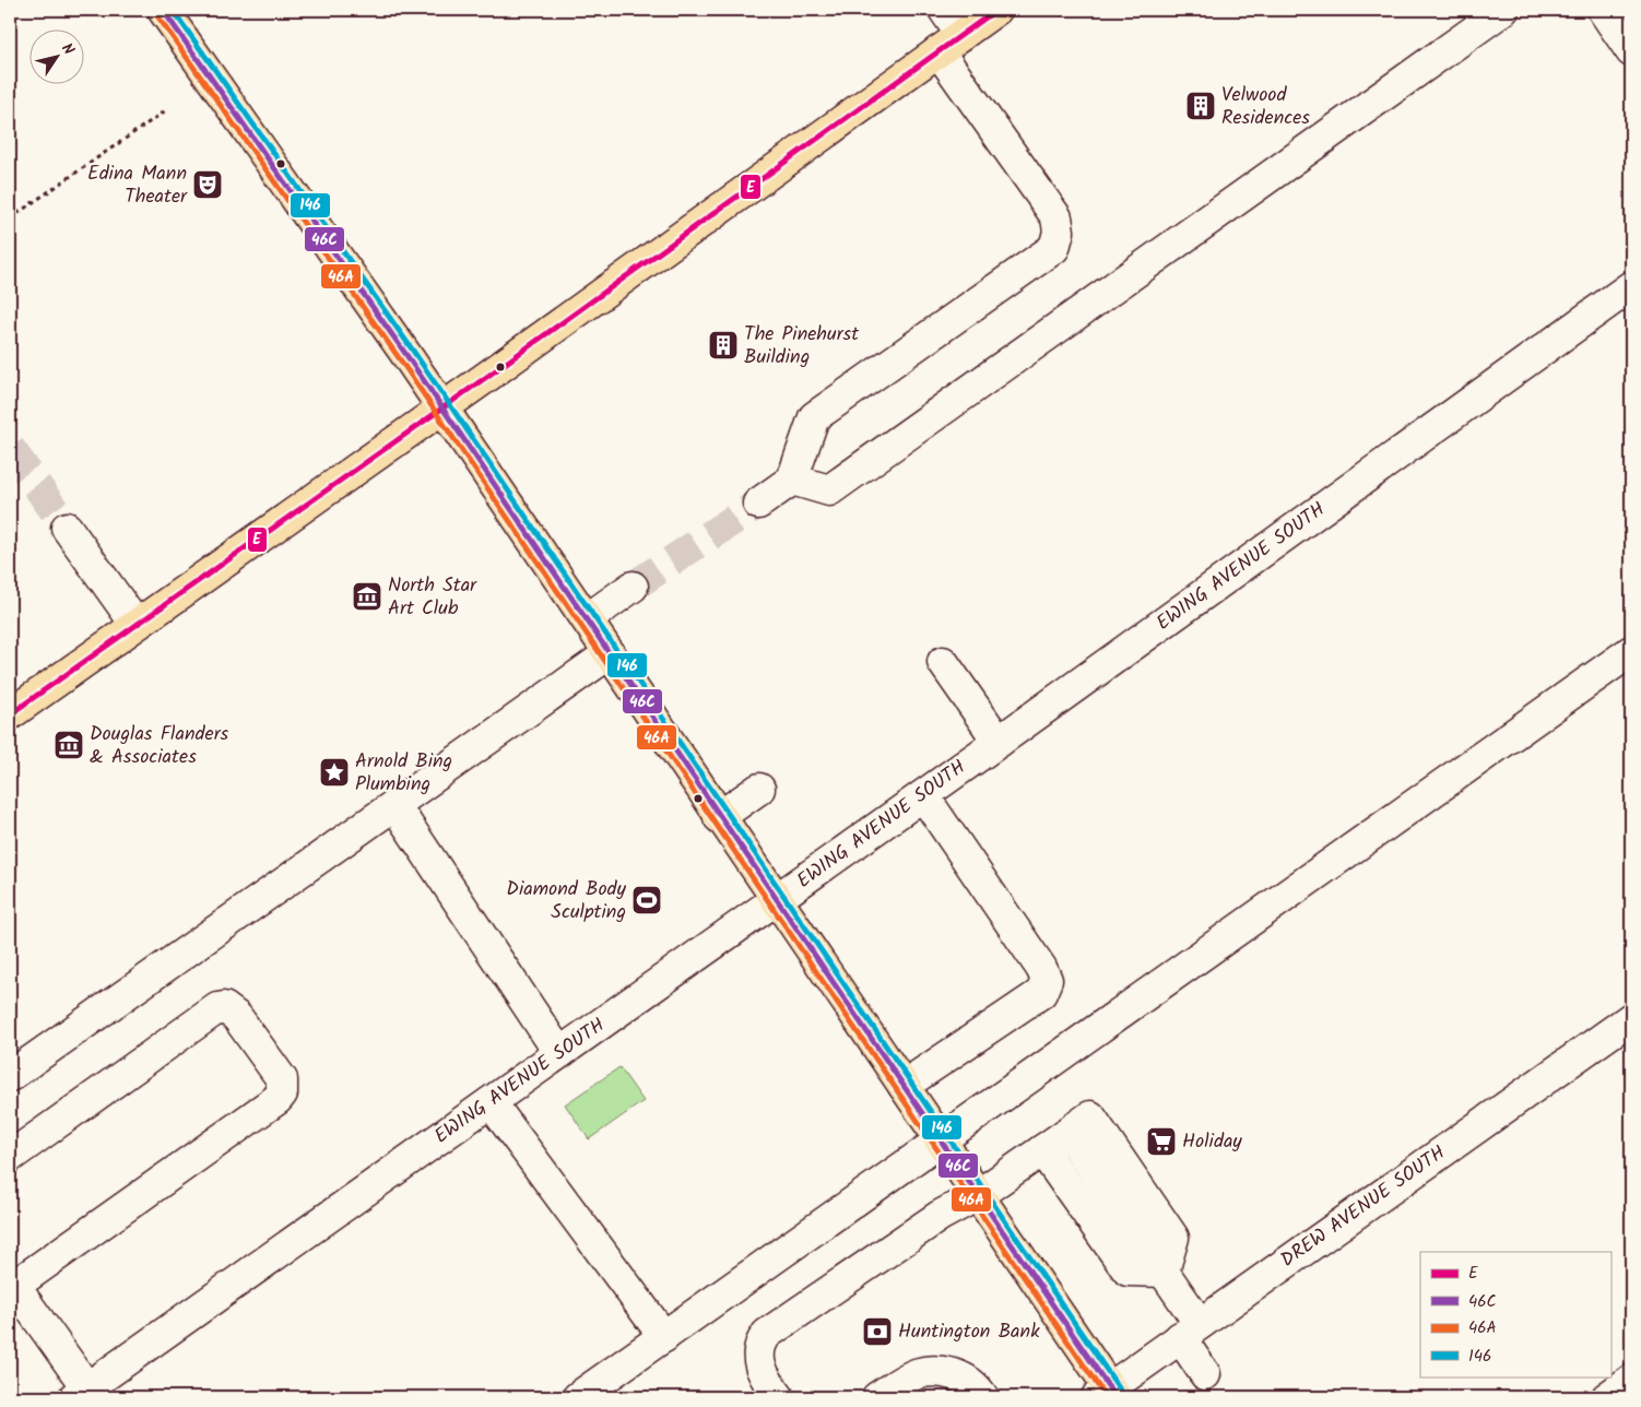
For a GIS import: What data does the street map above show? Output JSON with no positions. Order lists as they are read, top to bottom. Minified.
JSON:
{"streets":{"street":["EWING AVENUE SOUTH","DREW AVENUE SOUTH"]},"places":{"building":["Velwood Residences","The Pinehurst Building"],"theatre":["Edina Mann Theater"],"museum":["North Star Art Club","Douglas Flanders & Associates"],"place":["Arnold Bing Plumbing"],"sports":["Diamond Body Sculpting"],"supermarket":["Holiday"],"bank":["Huntington Bank"]},"lines":["transit line E","transit line 46C","transit line 146","transit line 46A"],"legend":["E","46C","46A","146"],"north":"top right"}
